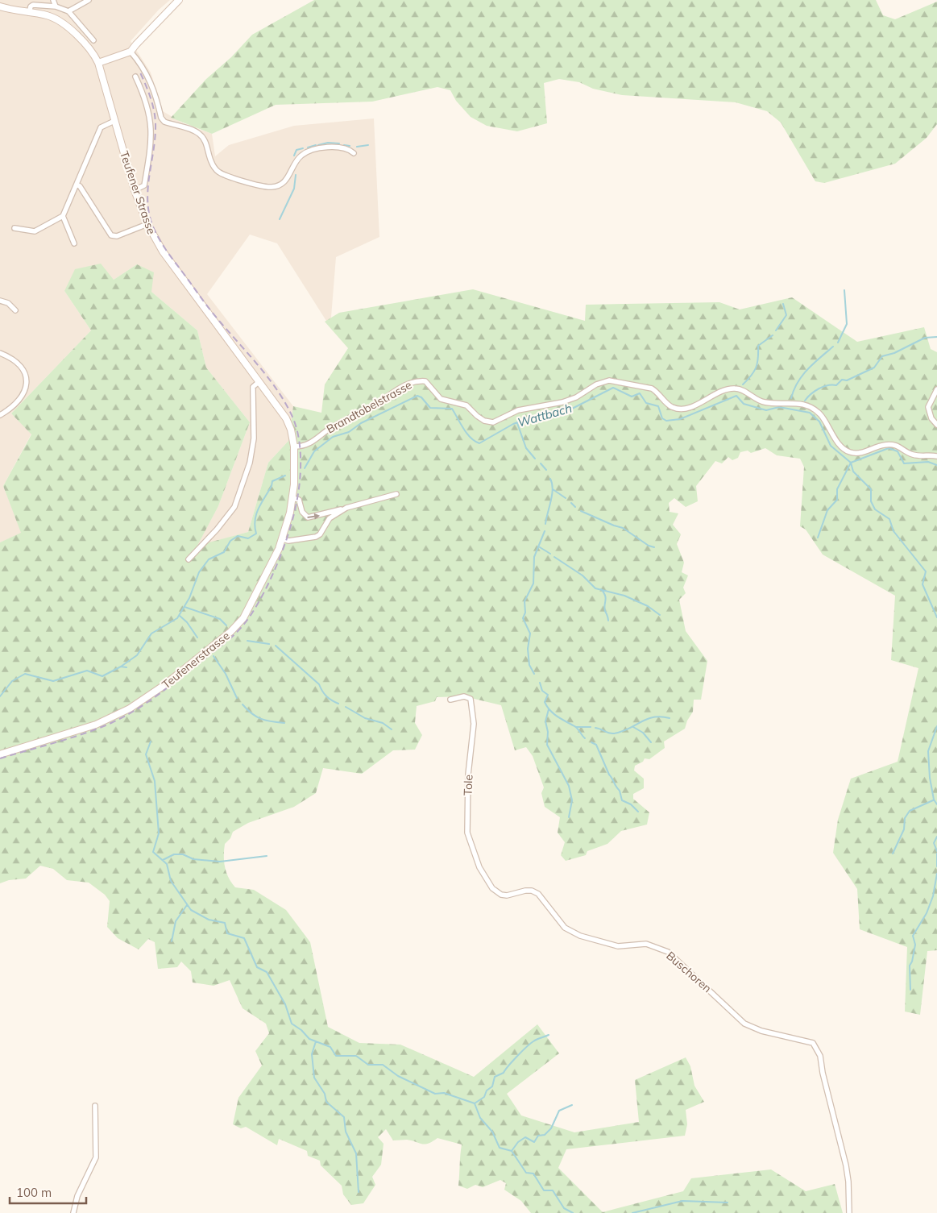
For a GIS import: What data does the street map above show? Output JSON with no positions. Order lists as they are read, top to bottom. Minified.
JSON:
{"streets":{"main road":["Teufener Strasse","Teufenerstrasse"],"street":["Brandtobelstrasse","Tole","Buschoren"]},"crossings":[["Teufener Strasse","Brandtobelstrasse"],["Teufener Strasse","Teufenerstrasse"],["Tole","Buschoren"]],"water":["Wattbach"],"scale_bar":"100 m"}
